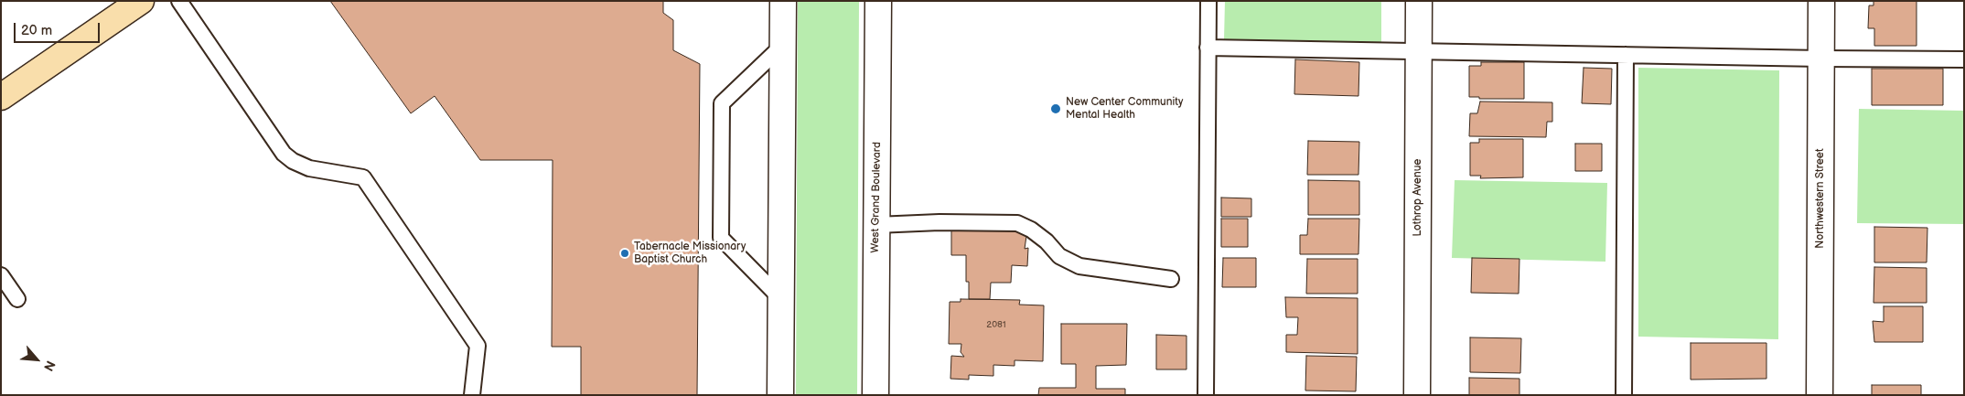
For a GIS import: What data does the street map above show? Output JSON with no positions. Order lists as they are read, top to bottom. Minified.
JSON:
{"streets":{"main road":["West Grand Boulevard","Lothrop Avenue","Northwestern Street"]},"places":["New Center Community Mental Health","Tabernacle Missionary Baptist Church"],"house_numbers":["2081"],"scale_bar":"20 m","north":"bottom right"}
